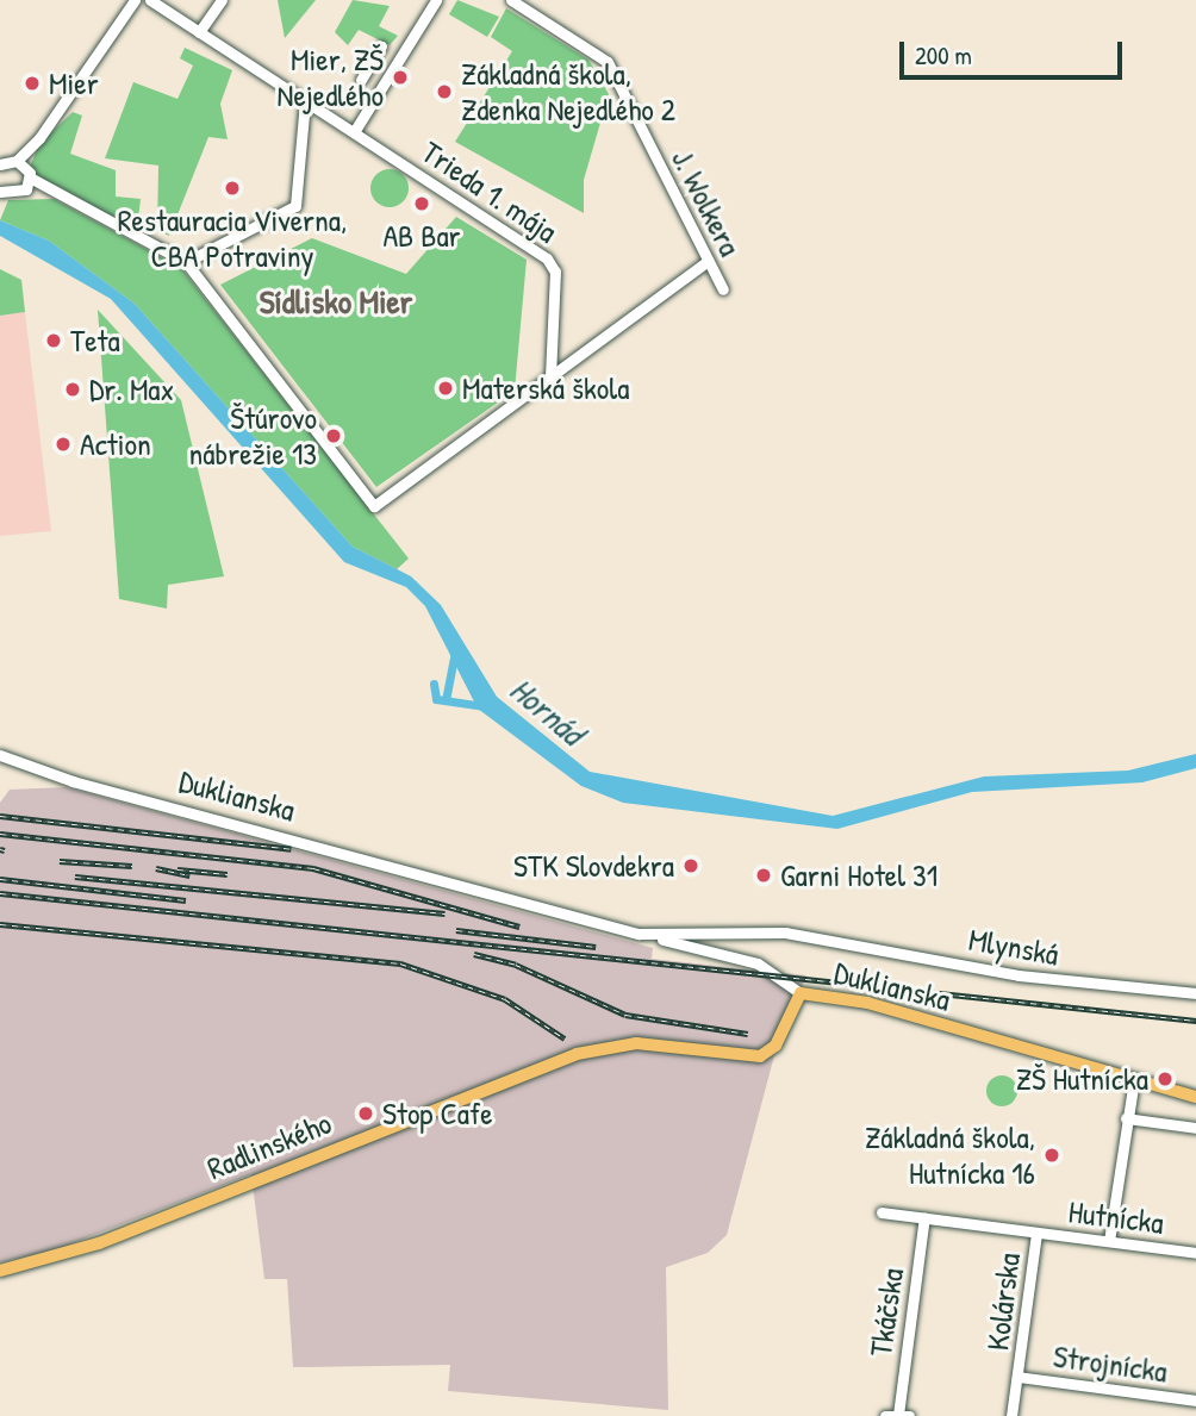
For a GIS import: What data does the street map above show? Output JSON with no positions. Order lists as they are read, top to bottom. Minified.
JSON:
{"streets":{"main road":["Duklianska","Radlinského"],"street":["Trieda 1. mája","J. Wolkera","Mlynská","Hutnícka","Kolárska","Tkáčska","Strojnícka"]},"crossings":[["Duklianska","Mlynská"],["Duklianska","Radlinského"],["Hutnícka","Kolárska"],["Hutnícka","Tkáčska"],["Kolárska","Strojnícka"]],"districts":["Sídlisko Mier"],"water":["Hornád"],"places":["Mier, ZŠ Nejedlého","Mier","Základná škola, Zdenka Nejedlého 2","Restauracia Viverna, CBA Potraviny","AB Bar","Teta","Materská škola","Dr. Max","Štúrovo nábrežie 13","Action","STK Slovdekra","Garni Hotel 31","ZŠ Hutnícka","Stop Cafe","Základná škola, Hutnícka 16"],"scale_bar":"200 m"}
